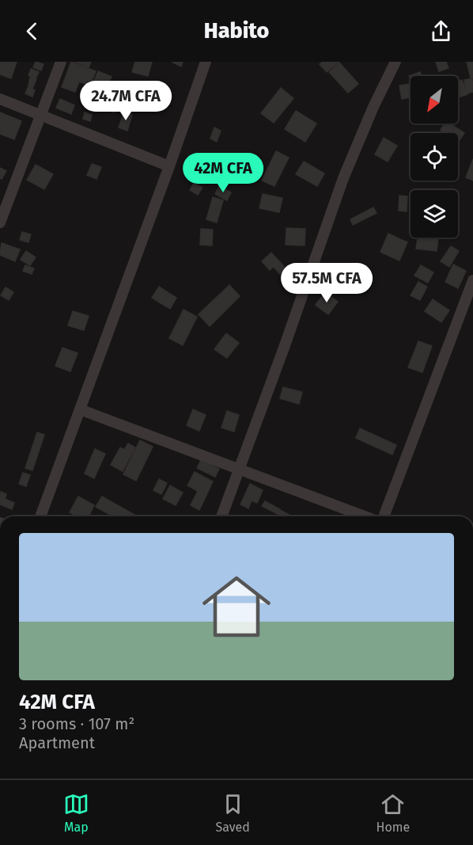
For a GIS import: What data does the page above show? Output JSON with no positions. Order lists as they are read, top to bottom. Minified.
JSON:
{"north":"bottom left","page":{"header":"Habito","price":["24.7M CFA","42M CFA","57.5M CFA"],"list":[{"name":"42M CFA","note":"3 rooms · 107 m² · Apartment"}],"tabs":["Map","Saved","Home"]}}
